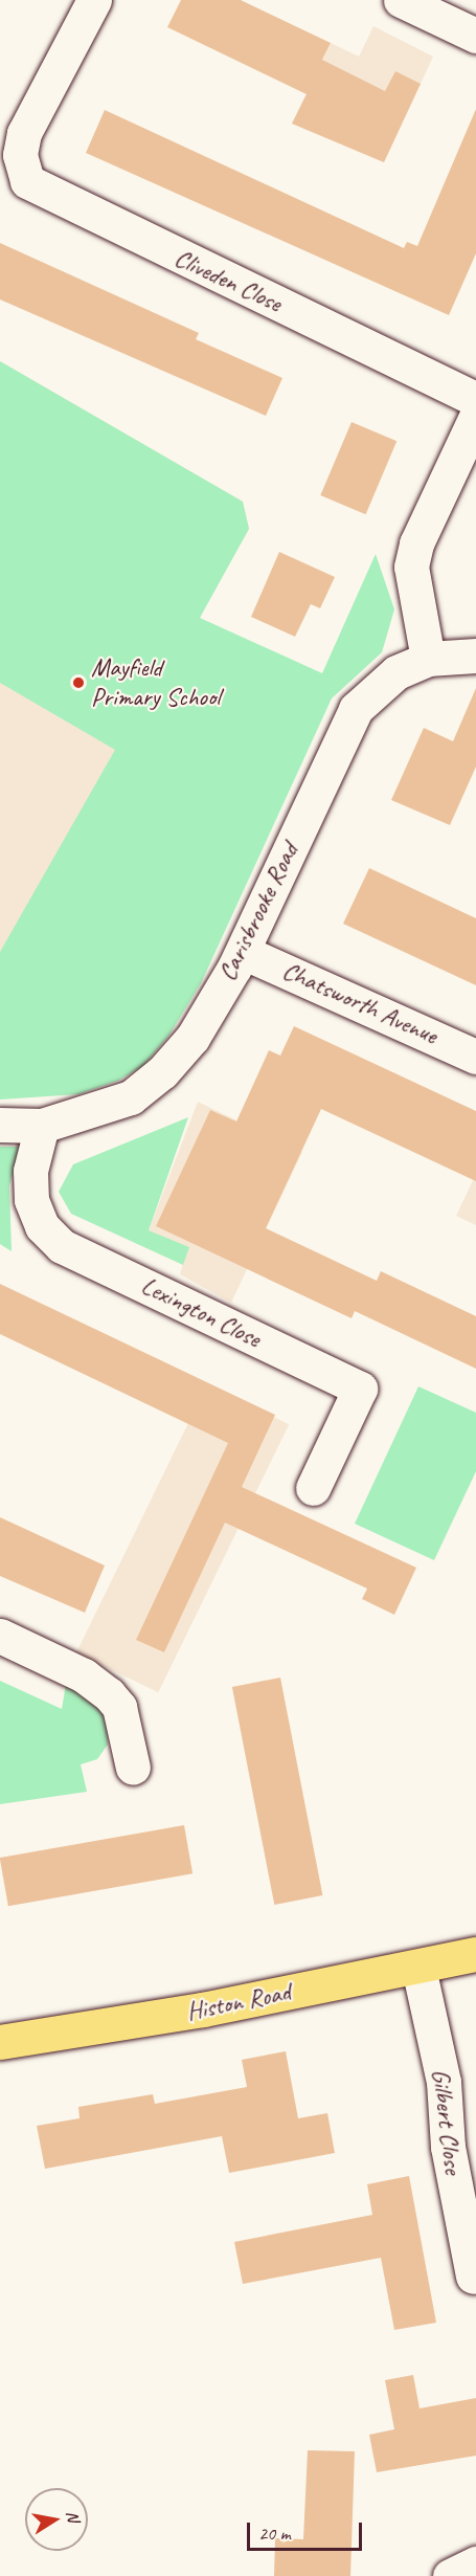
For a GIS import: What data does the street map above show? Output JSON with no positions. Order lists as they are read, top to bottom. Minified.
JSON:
{"streets":{"main road":["Histon Road"],"street":["Cliveden Close","Carisbrooke Road","Chatsworth Avenue","Lexington Close","Gilbert Close"]},"crossings":[["Carisbrooke Road","Chatsworth Avenue"],["Carisbrooke Road","Lexington Close"],["Histon Road","Gilbert Close"]],"places":["Mayfield Primary School"],"scale_bar":"20 m","north":"right"}
